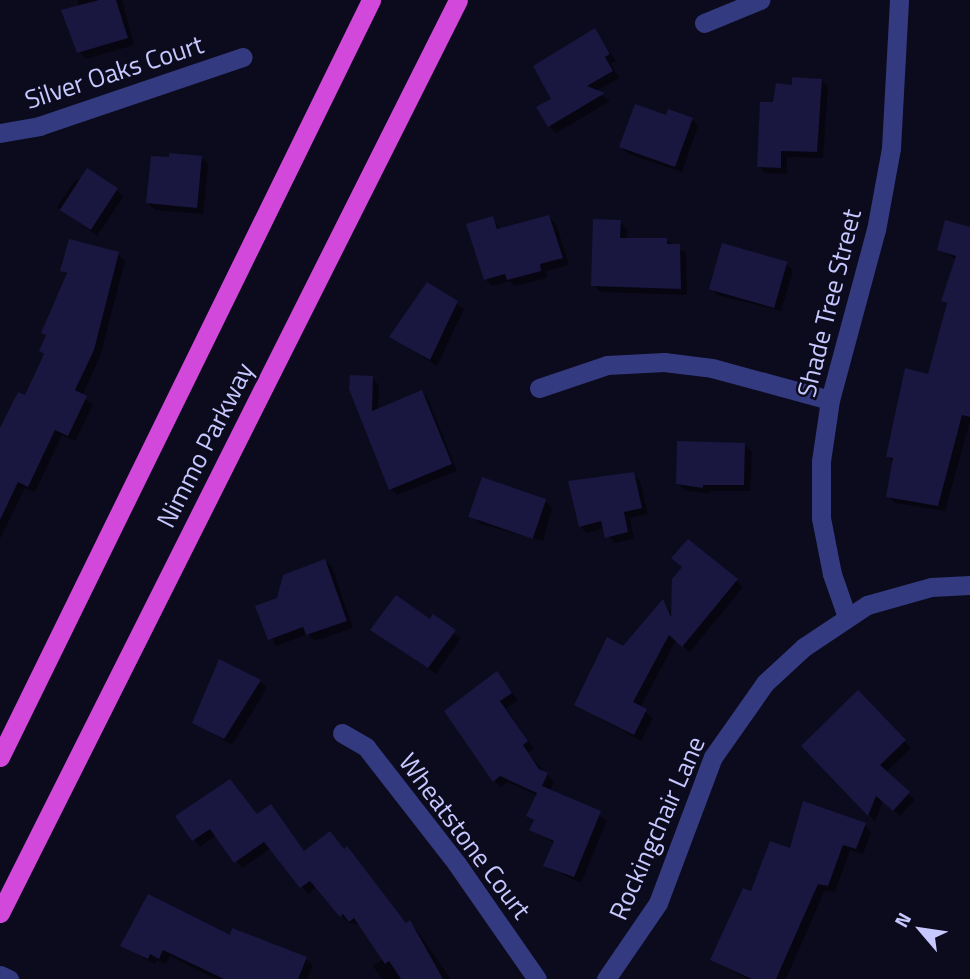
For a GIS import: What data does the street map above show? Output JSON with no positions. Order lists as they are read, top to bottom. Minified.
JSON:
{"streets":{"highway":["Nimmo Parkway"],"street":["Silver Oaks Court","Shade Tree Street","Rockingchair Lane","Wheatstone Court"]},"crossings":[["Shade Tree Street","Rockingchair Lane"]],"north":"top left"}
